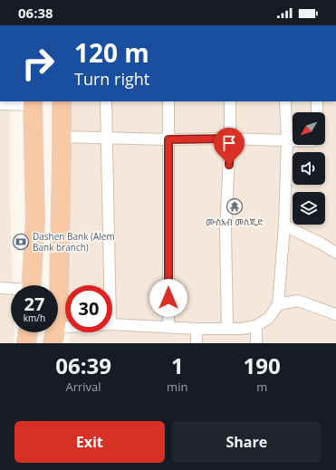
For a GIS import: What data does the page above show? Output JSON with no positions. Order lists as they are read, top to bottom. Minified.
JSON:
{"places":{"temple":["ሙስአብ መስጂድ"],"bank":["Dashen Bank (Alem Bank branch)"]},"north":"bottom left","page":{"status":"06:38","turn":["120 m","Turn right"],"speed":"27 km/h","limit":"30","eta":["06:39","Arrival","1","min","190","m"],"buttons":["Exit","Share"]}}
